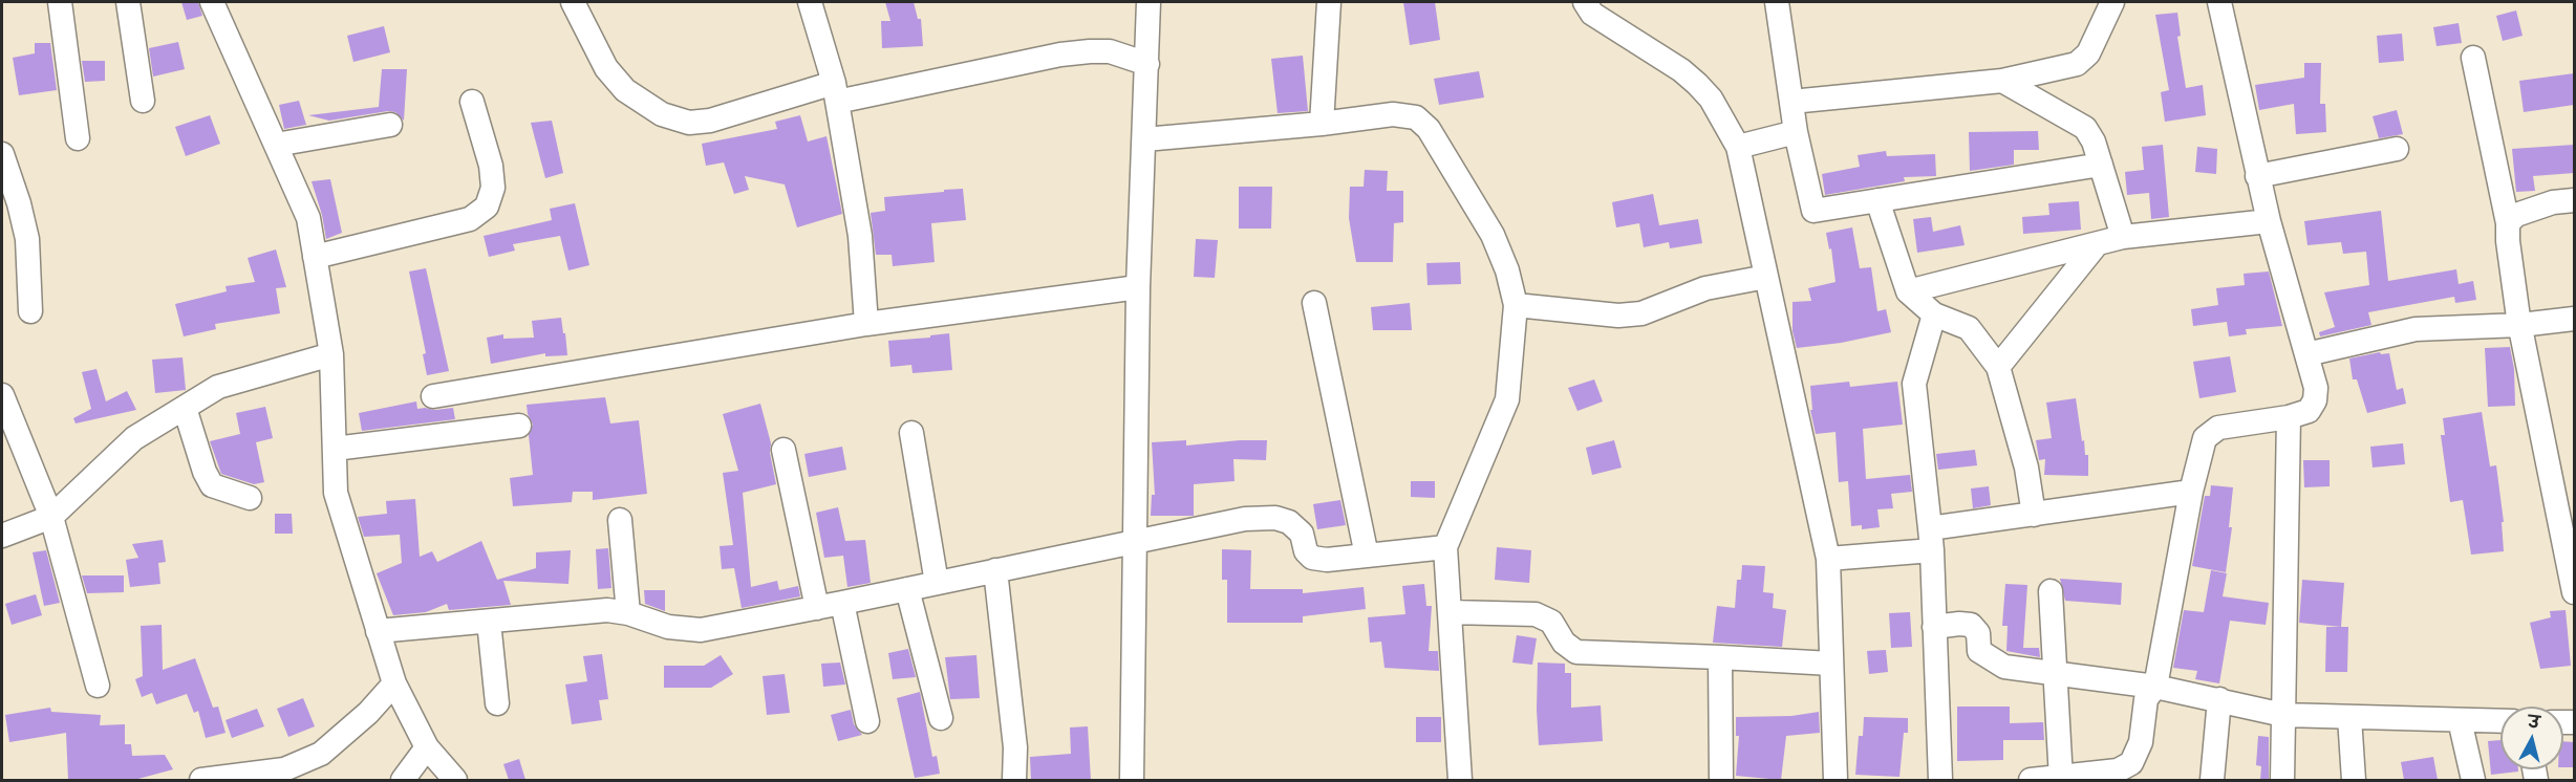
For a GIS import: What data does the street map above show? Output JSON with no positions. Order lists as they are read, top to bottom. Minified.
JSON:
{"north":"top"}
